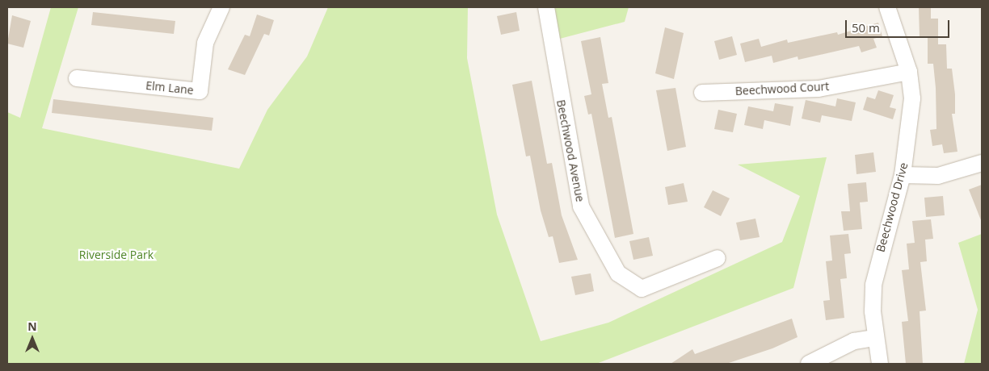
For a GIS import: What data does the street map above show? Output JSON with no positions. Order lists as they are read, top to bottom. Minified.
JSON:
{"streets":{"street":["Elm Lane","Beechwood Court","Beechwood Avenue","Beechwood Drive"]},"crossings":[["Beechwood Court","Beechwood Drive"]],"parks":["Riverside Park"],"scale_bar":"50 m","north":"top"}
